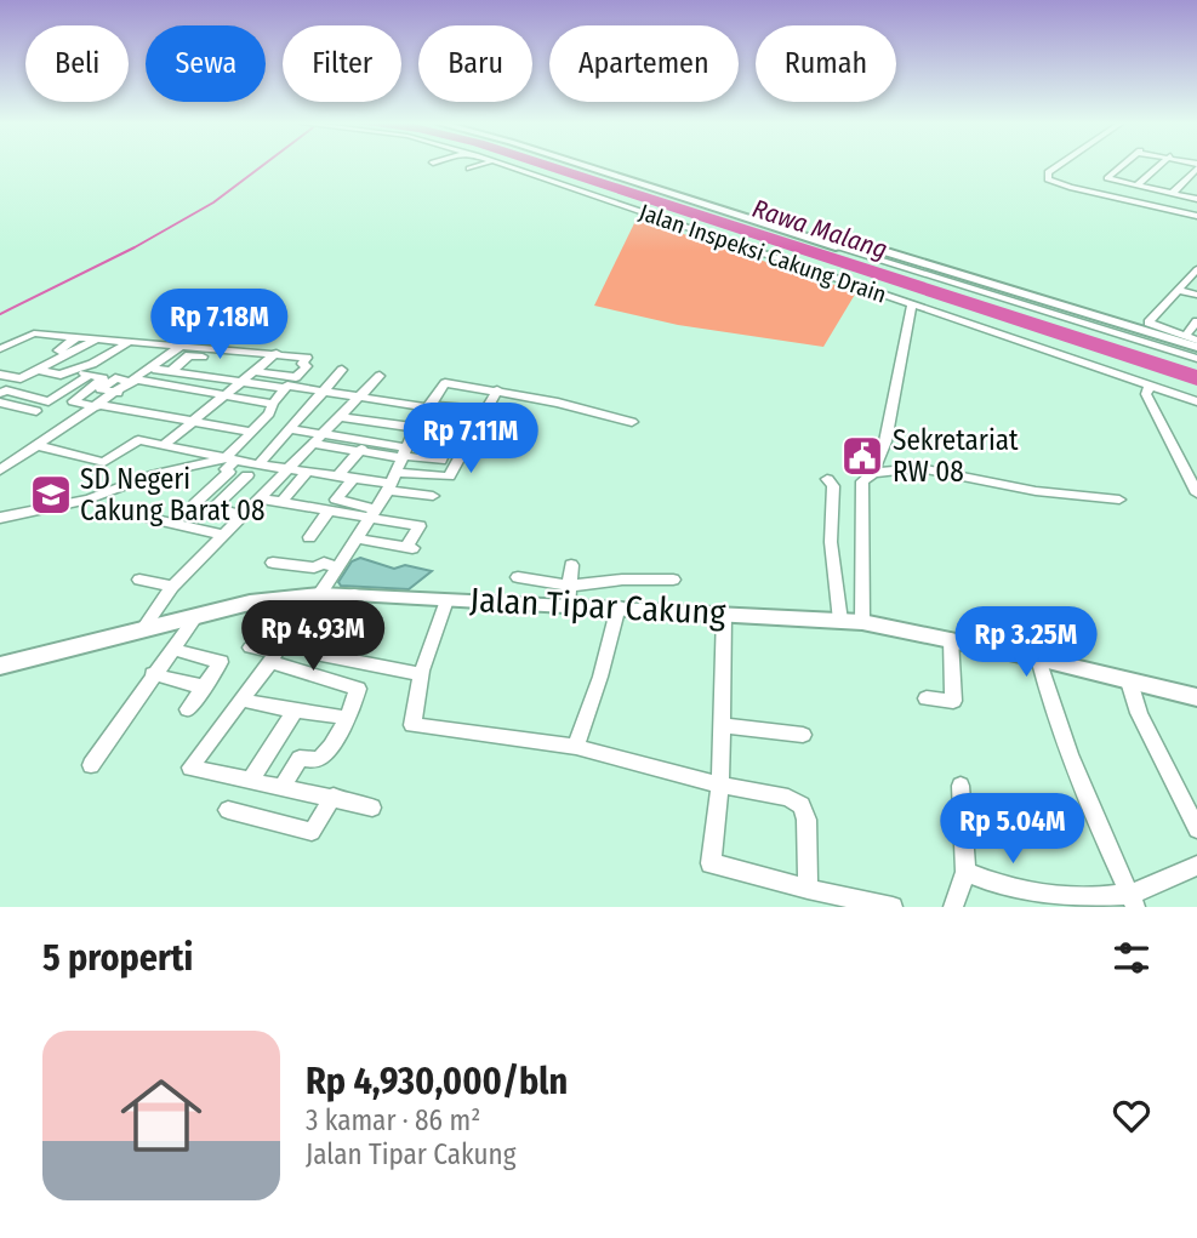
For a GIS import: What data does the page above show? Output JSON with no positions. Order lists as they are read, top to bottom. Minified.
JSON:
{"streets":{"street":["Jalan Inspeksi Cakung Drain","Jalan Tipar Cakung"]},"water":["Rawa Malang"],"places":{"public building":["Sekretariat RW 08"],"school or university":["SD Negeri Cakung Barat 08"]},"page":{"chip":["Beli","Sewa","Filter","Baru","Apartemen","Rumah"],"price":["Rp 7.18M","Rp 7.11M","Rp 4.93M","Rp 3.25M","Rp 5.04M"],"heading":"5 properti","list":[{"name":"Rp 4,930,000/bln","note":"3 kamar · 86 m² · Jalan Tipar Cakung"}]}}
